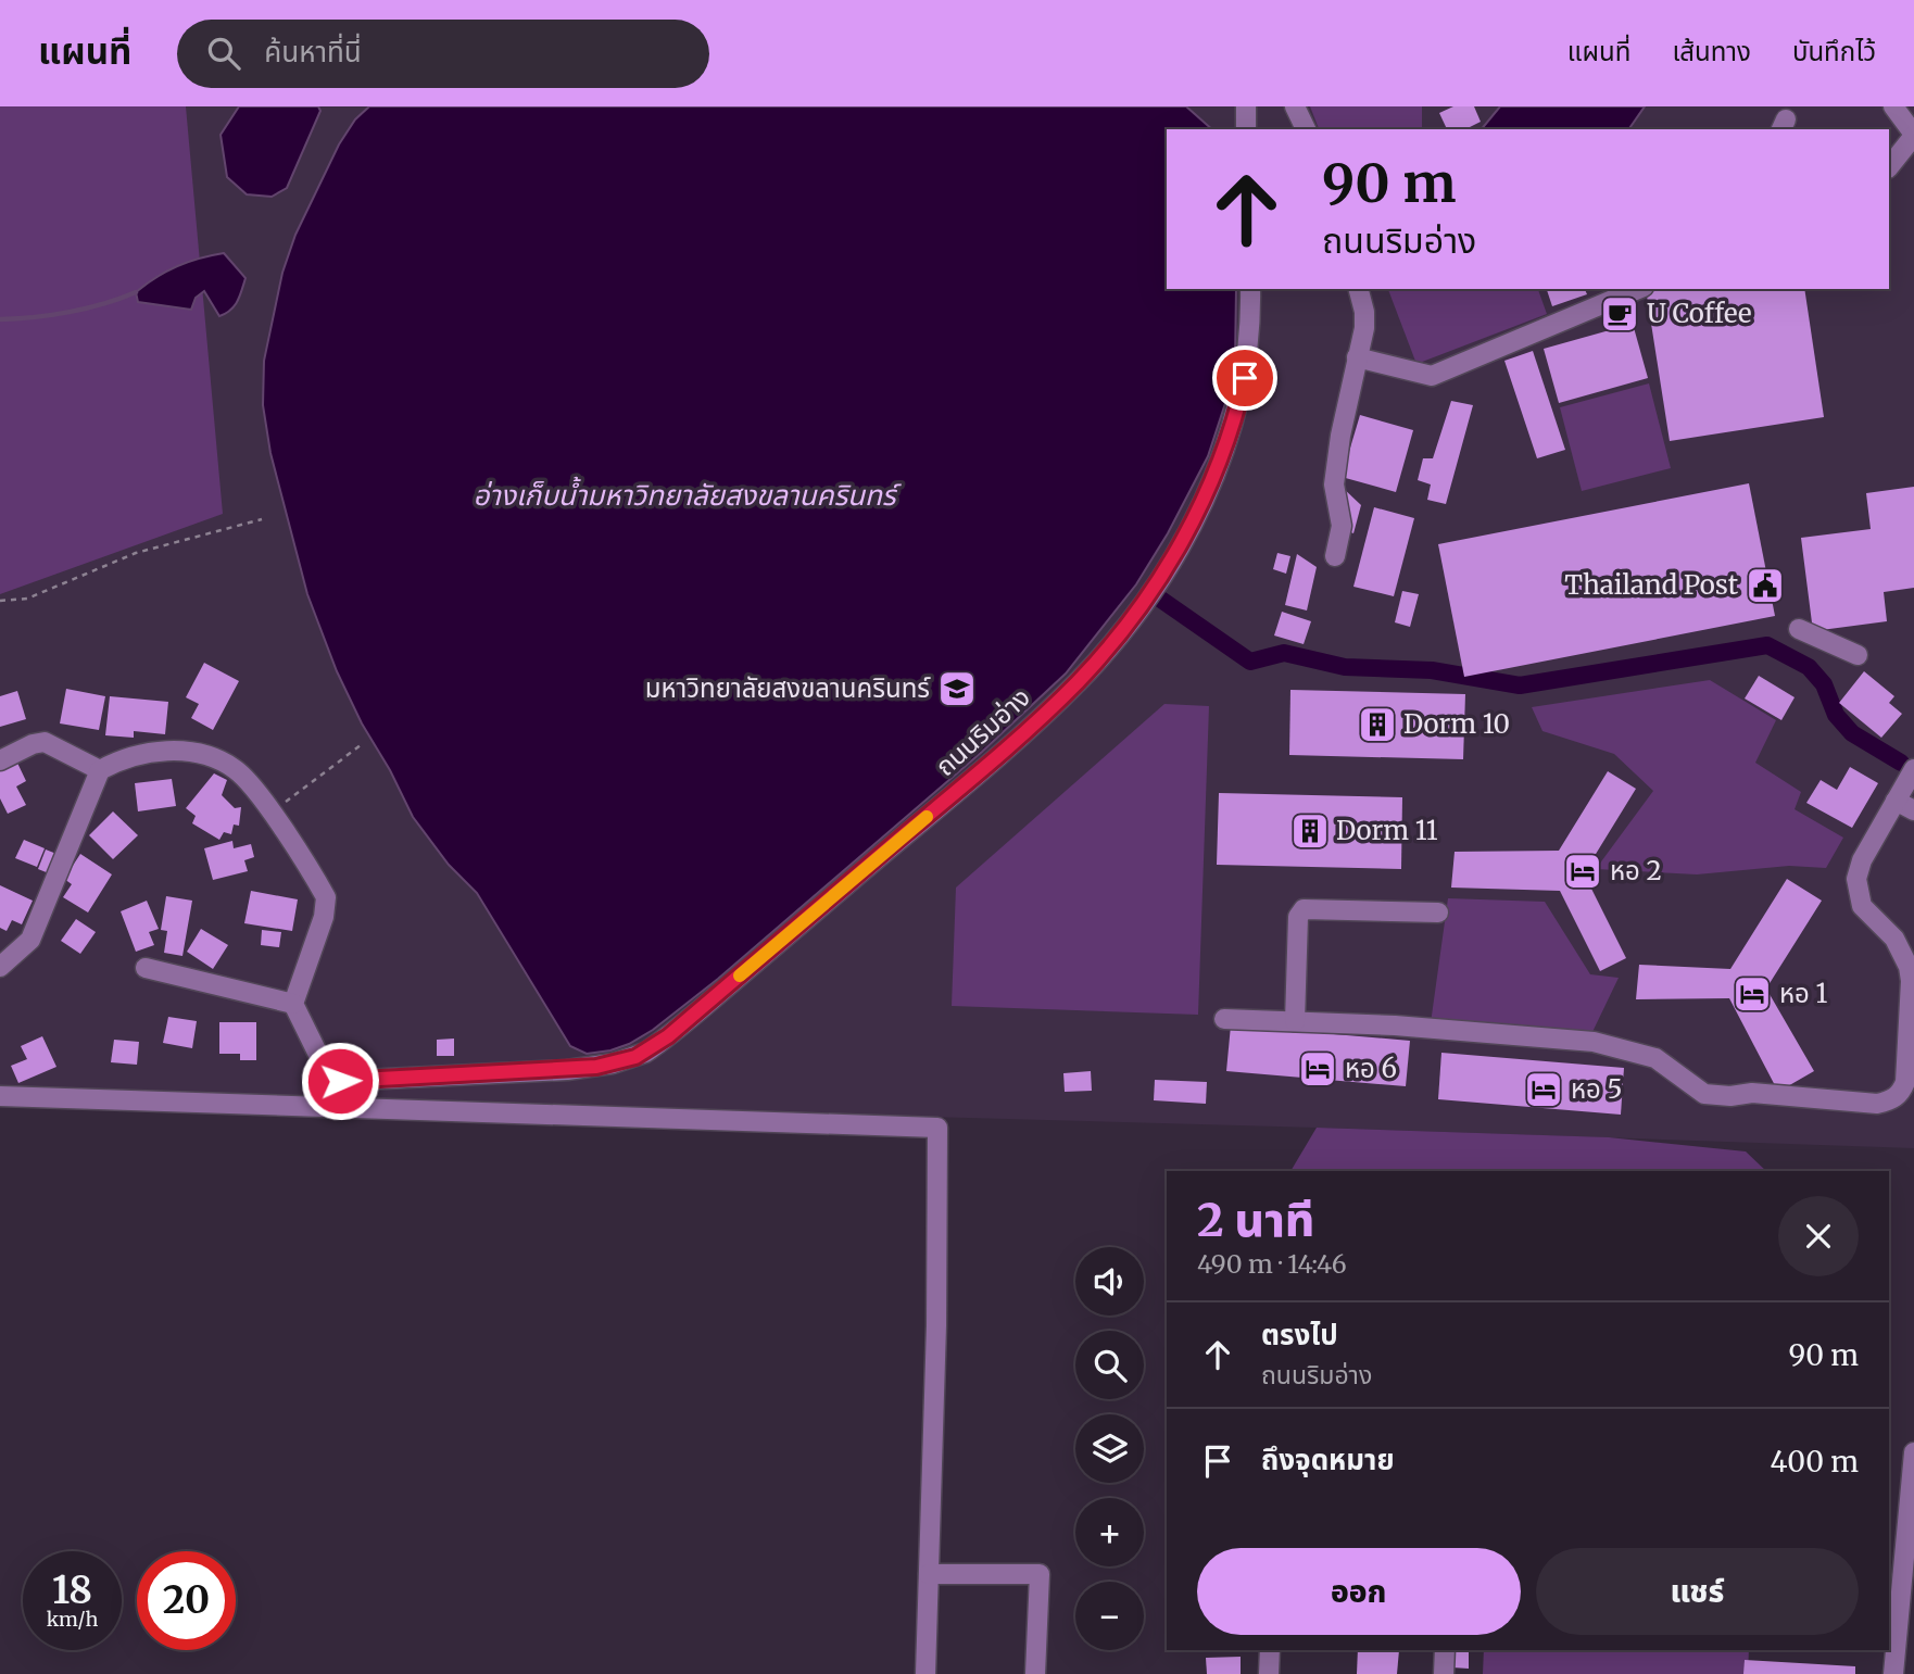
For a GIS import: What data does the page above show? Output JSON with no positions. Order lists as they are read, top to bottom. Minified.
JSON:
{"streets":{"street":["ถนนริมอ่าง"]},"water":["อ่างเก็บน้ำมหาวิทยาลัยสงขลานครินทร์"],"places":{"cafe":["U Coffee"],"public building":["Thailand Post"],"school or university":["มหาวิทยาลัยสงขลานครินทร์"],"building":["Dorm 10","Dorm 11"],"hotel":["หอ 2","หอ 1","หอ 6","หอ 5"]},"page":{"header":"แผนที่","search":"ค้นหาที่นี่","nav":["แผนที่","เส้นทาง","บันทึกไว้"],"turn":["90 m","ถนนริมอ่าง"],"heading":["2 นาที","490 m · 14:46"],"map_buttons":["+","−"],"list":[{"name":"ตรงไป","note":"ถนนริมอ่าง","value":"90 m"},{"name":"ถึงจุดหมาย","value":"400 m"}],"buttons":["ออก","แชร์"],"speed":"18 km/h","limit":"20"}}
